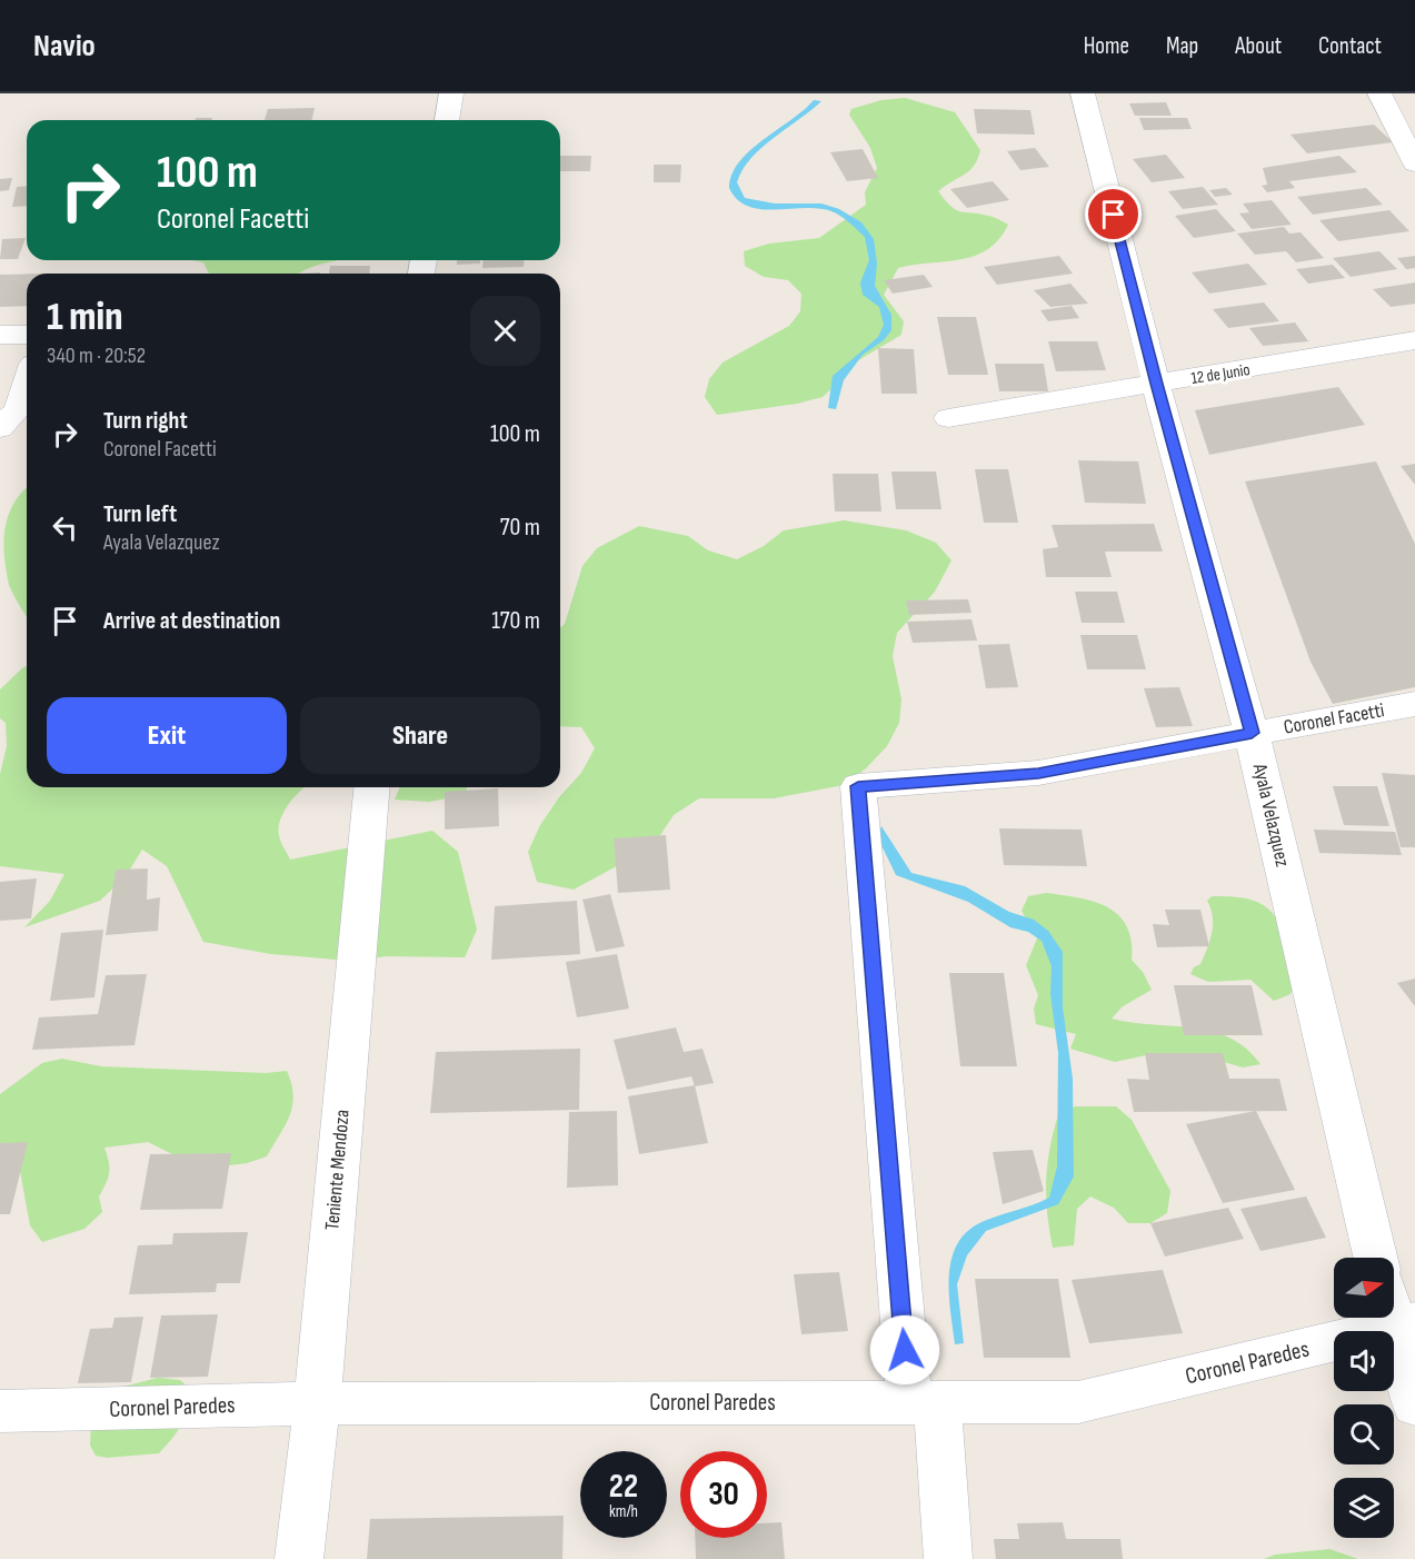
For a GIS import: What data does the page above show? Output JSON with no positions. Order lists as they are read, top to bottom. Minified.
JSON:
{"streets":{"street":["12 de Junio","Coronel Facetti","Ayala Velazquez","Teniente Mendoza","Coronel Paredes"]},"crossings":[["12 de Junio","Ayala Velazquez"],["Coronel Facetti","Ayala Velazquez"],["Coronel Facetti","Coronel Paredes"],["Teniente Mendoza","Coronel Paredes"]],"north":"right","page":{"header":"Navio","nav":["Home","Map","About","Contact"],"turn":["100 m","Coronel Facetti"],"heading":["1 min","340 m · 20:52"],"list":[{"name":"Turn right","note":"Coronel Facetti","value":"100 m"},{"name":"Turn left","note":"Ayala Velazquez","value":"70 m"},{"name":"Arrive at destination","value":"170 m"}],"buttons":["Exit","Share"],"speed":"22 km/h","limit":"30"}}
